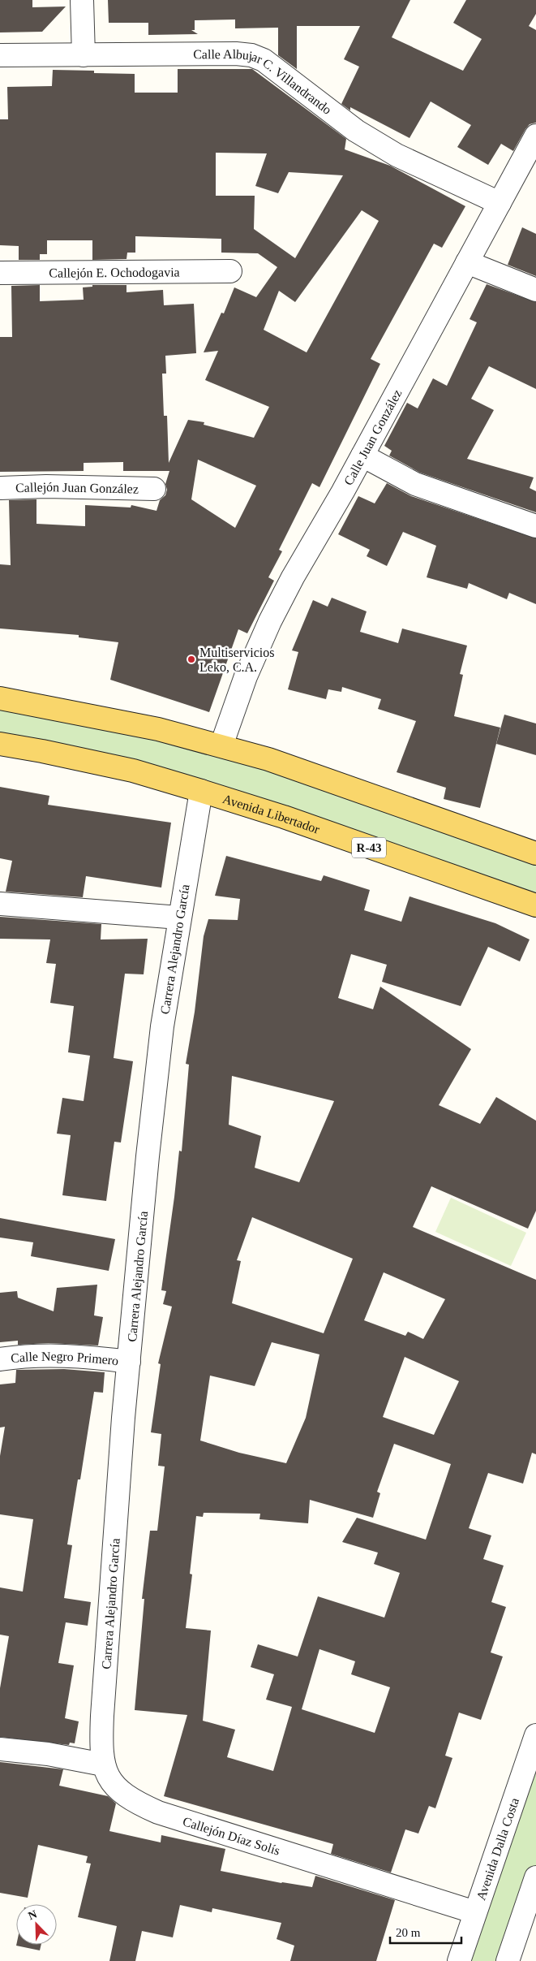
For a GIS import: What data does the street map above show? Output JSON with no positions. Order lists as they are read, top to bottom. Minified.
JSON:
{"streets":{"main road":["Avenida Libertador","R-43"],"street":["Calle Albujar C. Villandrando","Callejón E. Ochodogavia","Calle Juan González","Callejón Juan González","Carrera Alejandro García","Calle Negro Primero","Callejón Díaz Solís","Avenida Dalla Costa"]},"crossings":[["Calle Albujar C. Villandrando","Calle Juan González"],["Avenida Libertador","Carrera Alejandro García"],["Carrera Alejandro García","Calle Negro Primero"],["Carrera Alejandro García","Callejón Díaz Solís"],["Callejón Díaz Solís","Avenida Dalla Costa"]],"places":["Multiservicios Leko, C.A."],"scale_bar":"20 m","north":"top left"}
